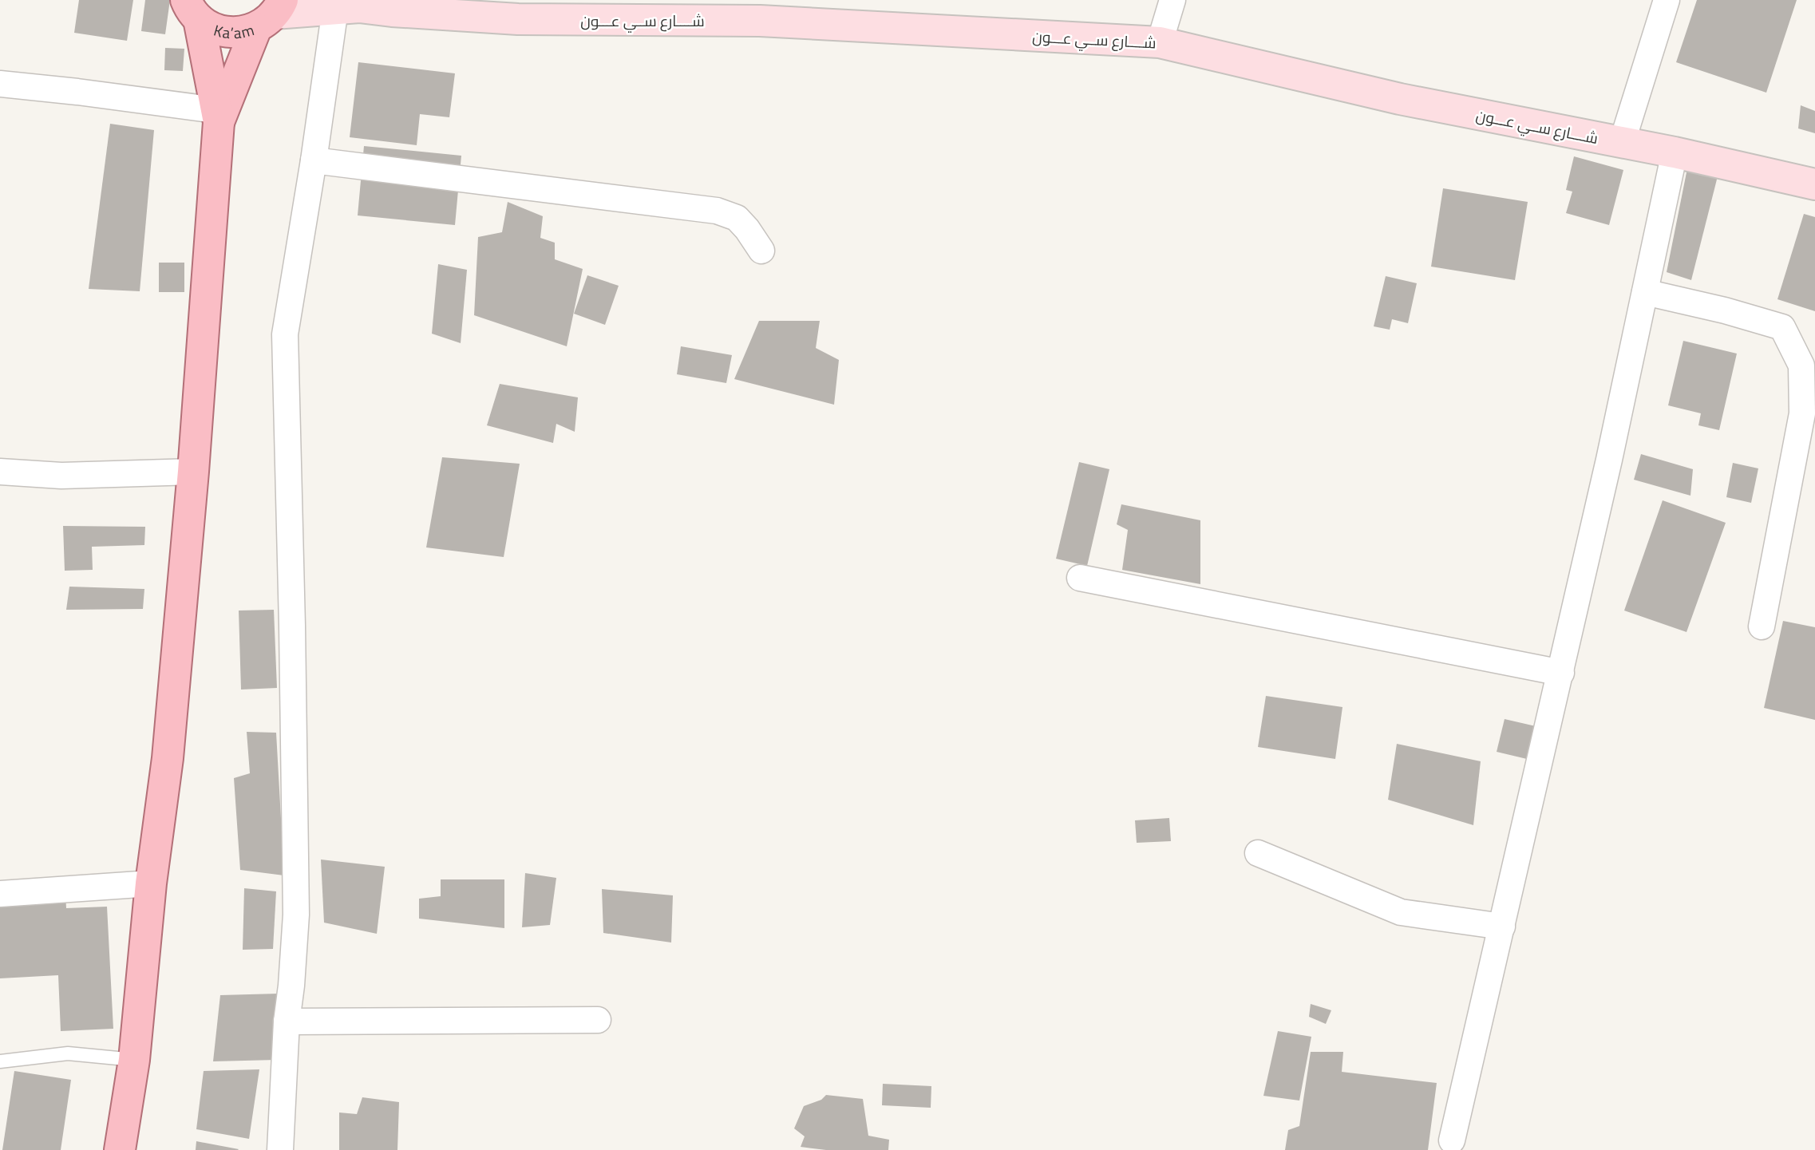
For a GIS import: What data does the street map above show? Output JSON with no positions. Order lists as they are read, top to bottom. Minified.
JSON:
{"streets":{"main road":["Ka’am"],"street":["شــــارع ســي عـــون"]},"crossings":[["شــــارع ســي عـــون","Ka’am"]]}
